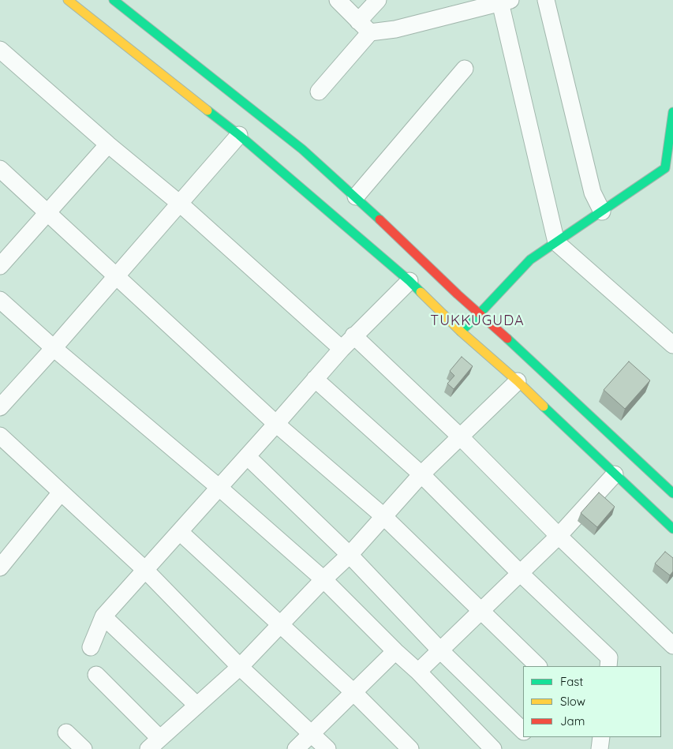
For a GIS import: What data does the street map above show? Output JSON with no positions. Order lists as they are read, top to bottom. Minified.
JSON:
{"districts":["TUKKUGUDA"],"legend":["Fast","Slow","Jam"]}
